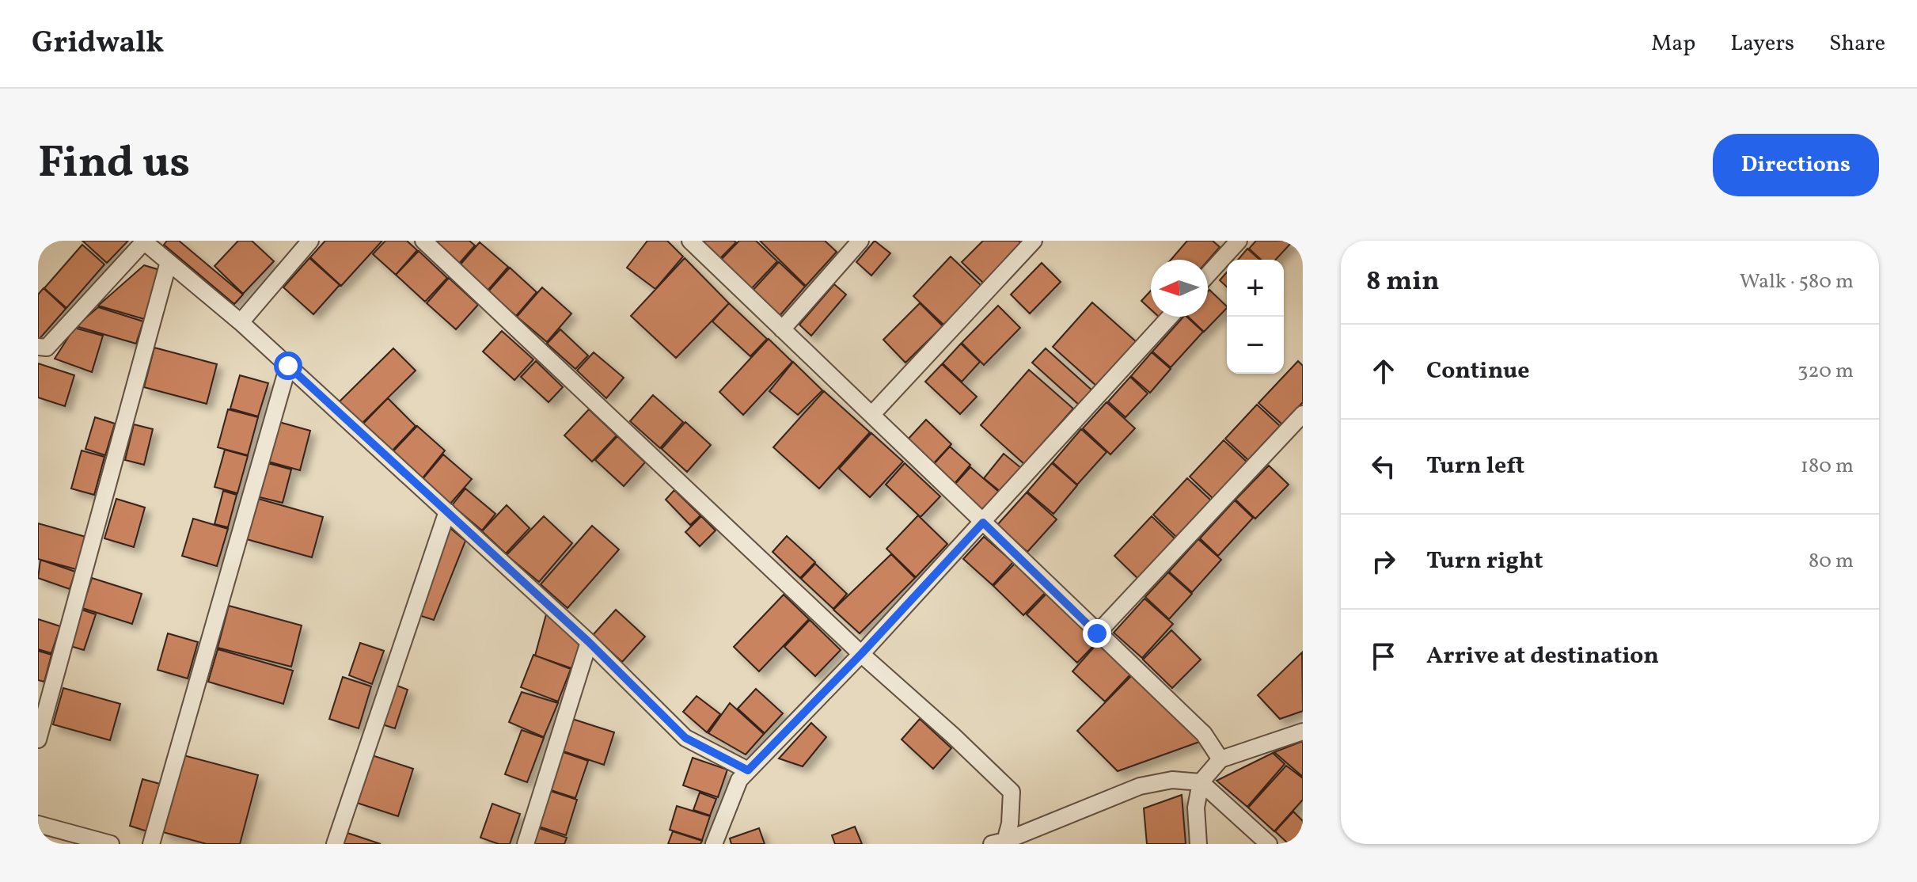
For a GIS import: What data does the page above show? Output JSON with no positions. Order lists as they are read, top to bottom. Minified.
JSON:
{"north":"left","page":{"header":"Gridwalk","nav":["Map","Layers","Share"],"title":"Find us","buttons":"Directions","heading":["8 min","Walk · 580 m"],"map_buttons":["+","−"],"list":[["Continue","320 m"],["Turn left","180 m"],["Turn right","80 m"],"Arrive at destination"]}}
